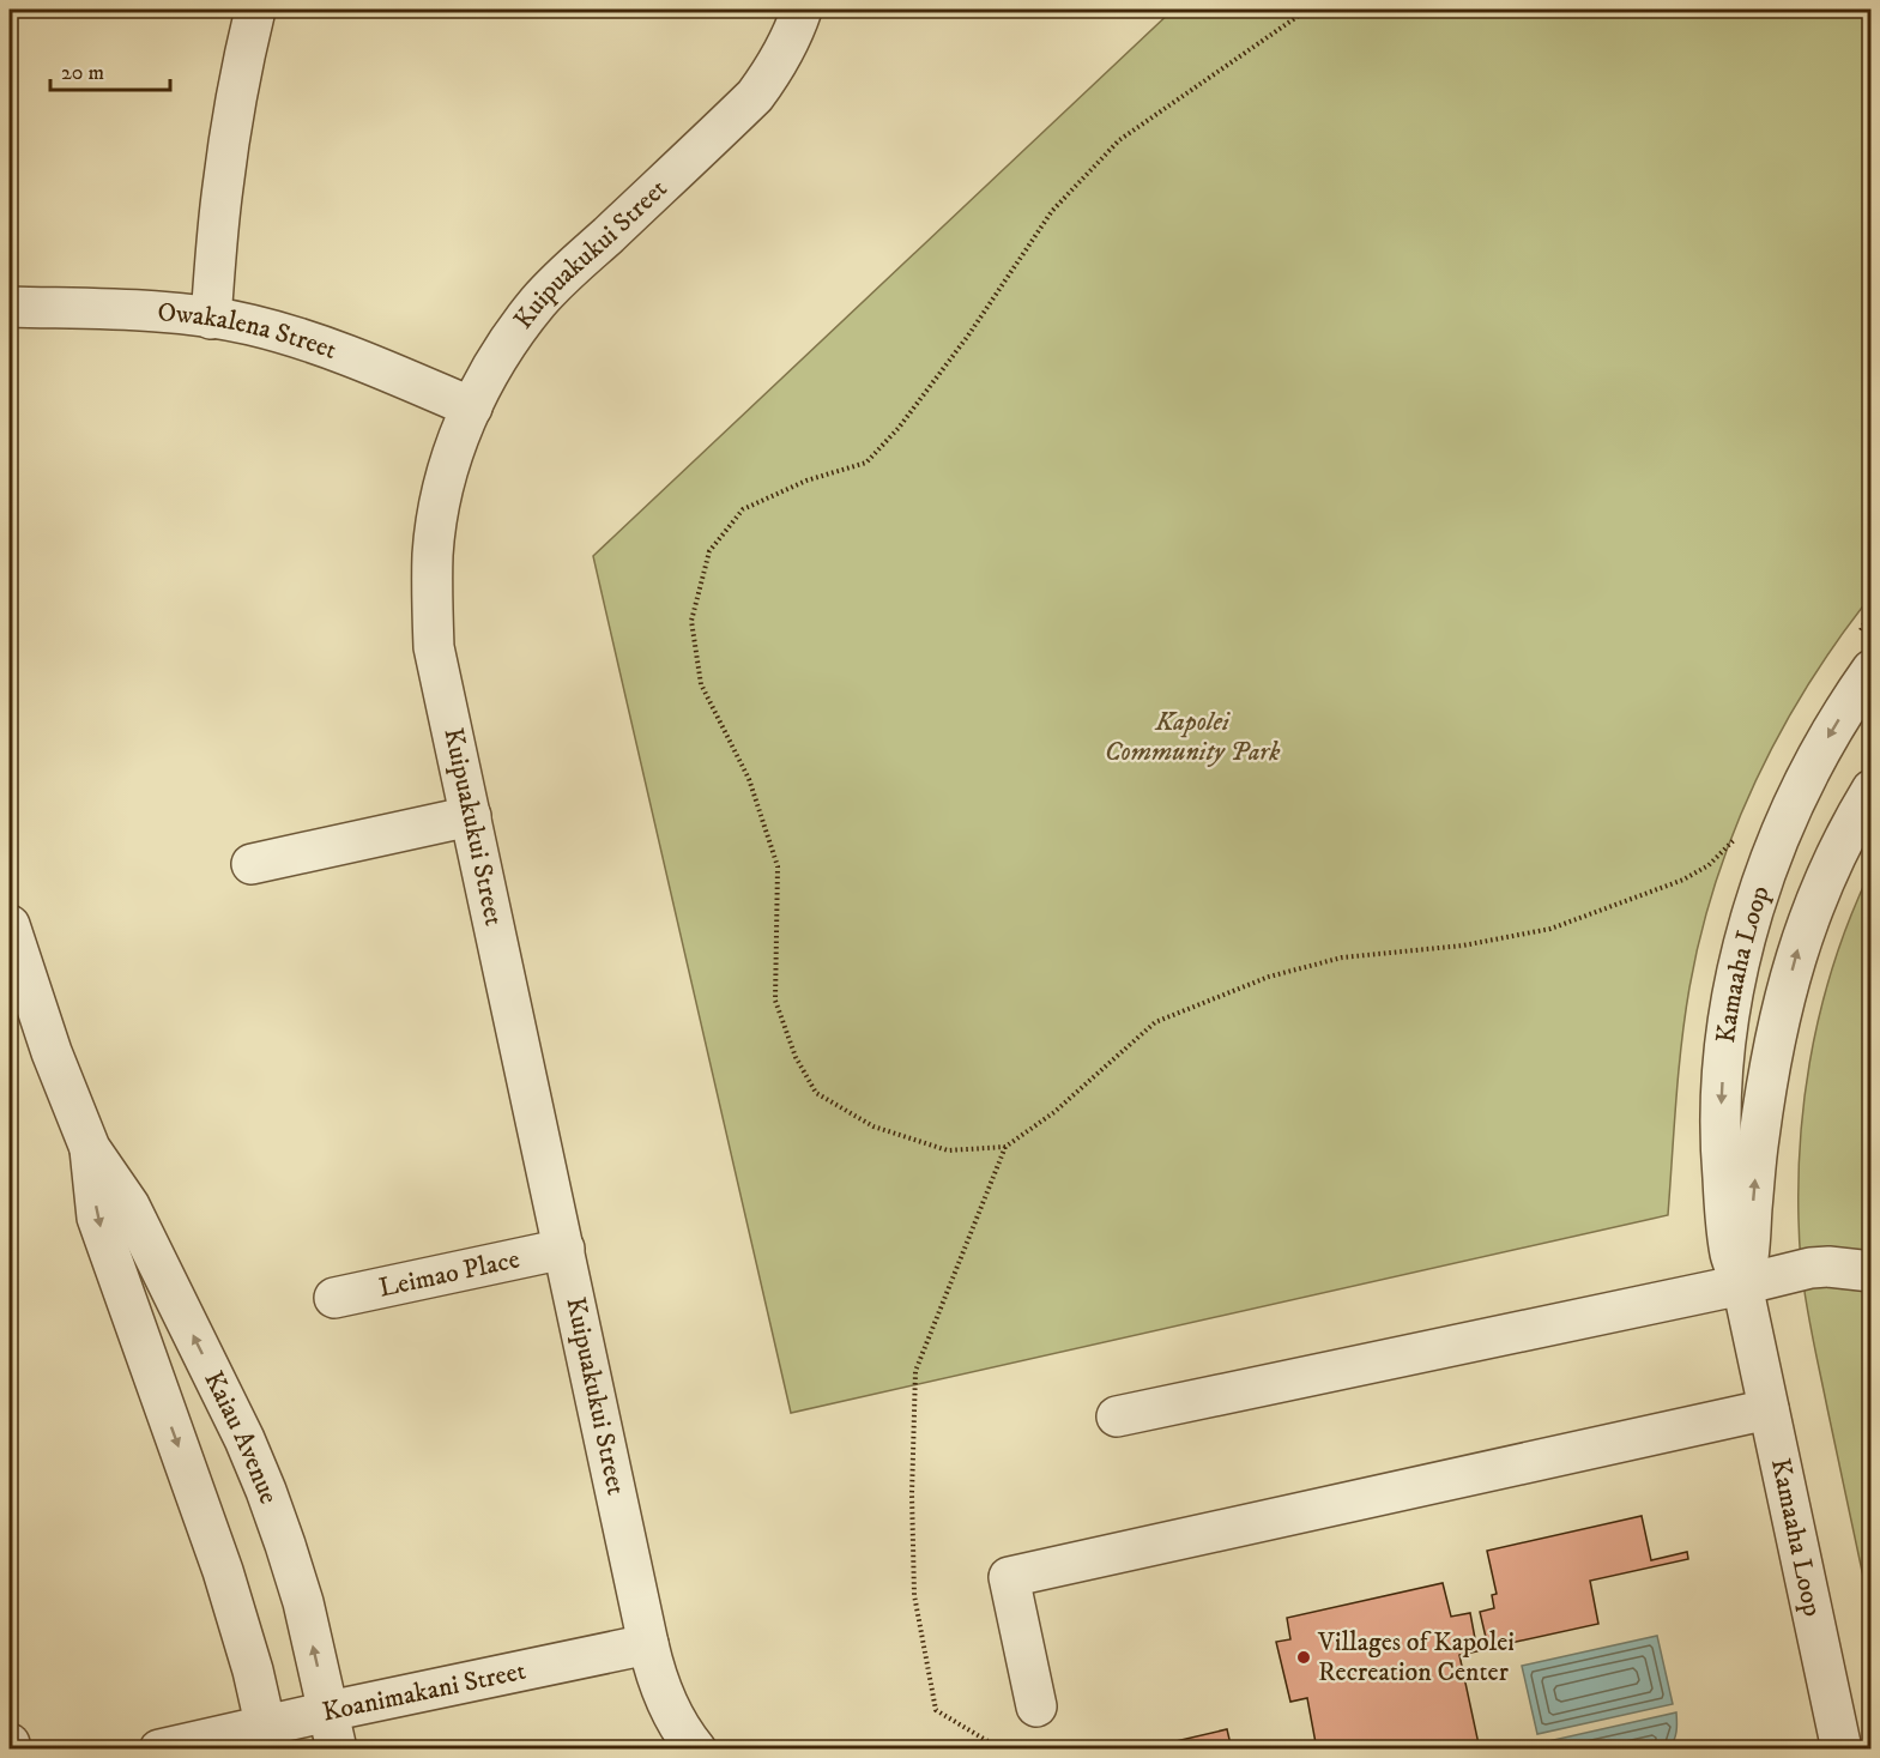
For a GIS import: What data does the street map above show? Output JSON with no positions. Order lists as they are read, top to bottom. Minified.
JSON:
{"streets":{"street":["Kuipuakukui Street","Owakalena Street","Kamaaha Loop","Leimao Place","Kaiau Avenue","Koanimakani Street"]},"crossings":[["Kuipuakukui Street","Owakalena Street"],["Kuipuakukui Street","Leimao Place"],["Kuipuakukui Street","Koanimakani Street"],["Kaiau Avenue","Koanimakani Street"]],"parks":["Kapolei Community Park"],"places":["Villages of Kapolei Recreation Center"],"scale_bar":"20 m"}
